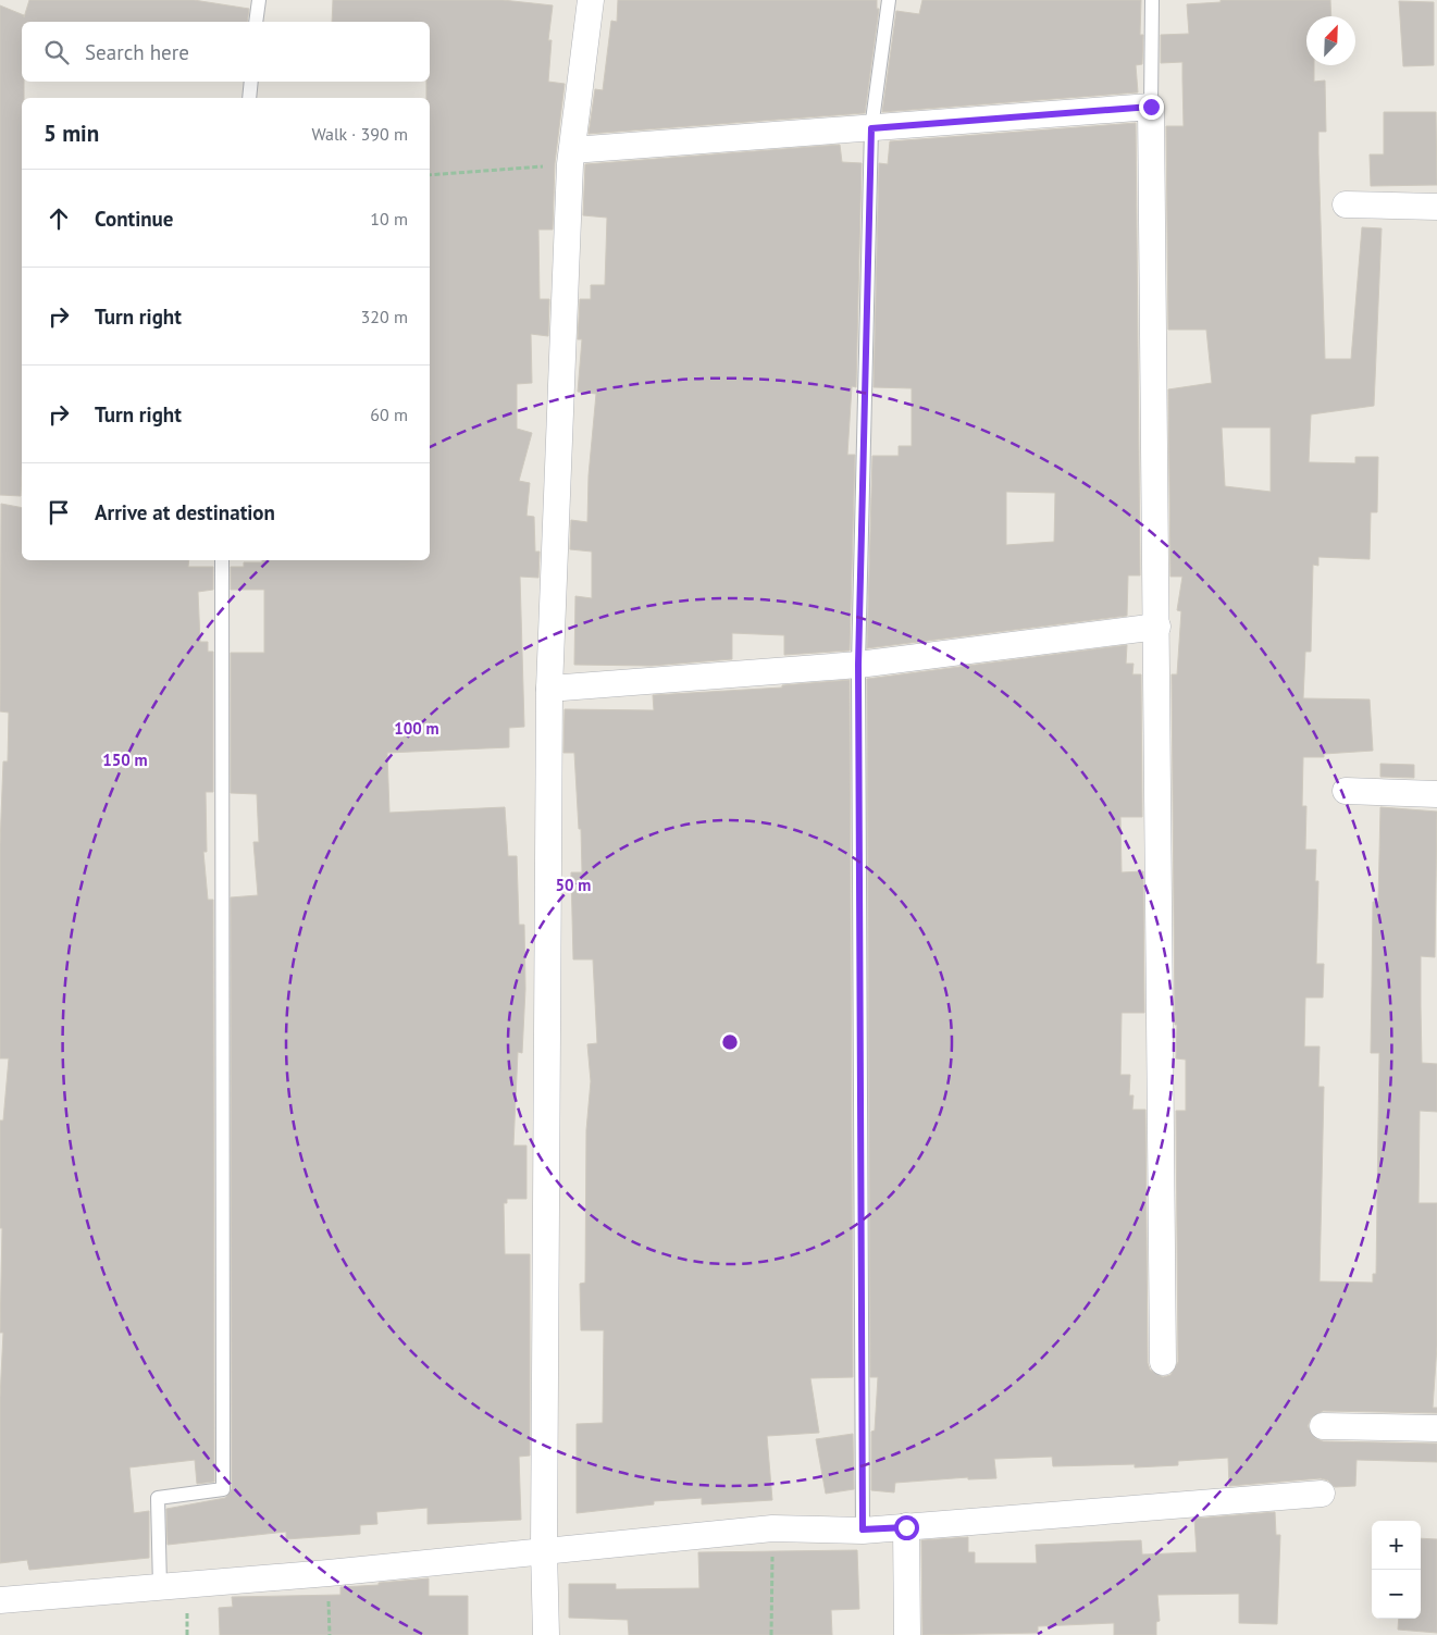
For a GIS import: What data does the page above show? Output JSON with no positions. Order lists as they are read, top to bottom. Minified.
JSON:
{"north":"top right","page":{"search":"Search here","heading":["5 min","Walk · 390 m"],"list":[["Continue","10 m"],["Turn right","320 m"],["Turn right","60 m"],"Arrive at destination"],"map_buttons":["+","−"]},"rings":["100 m","150 m","50 m"]}
